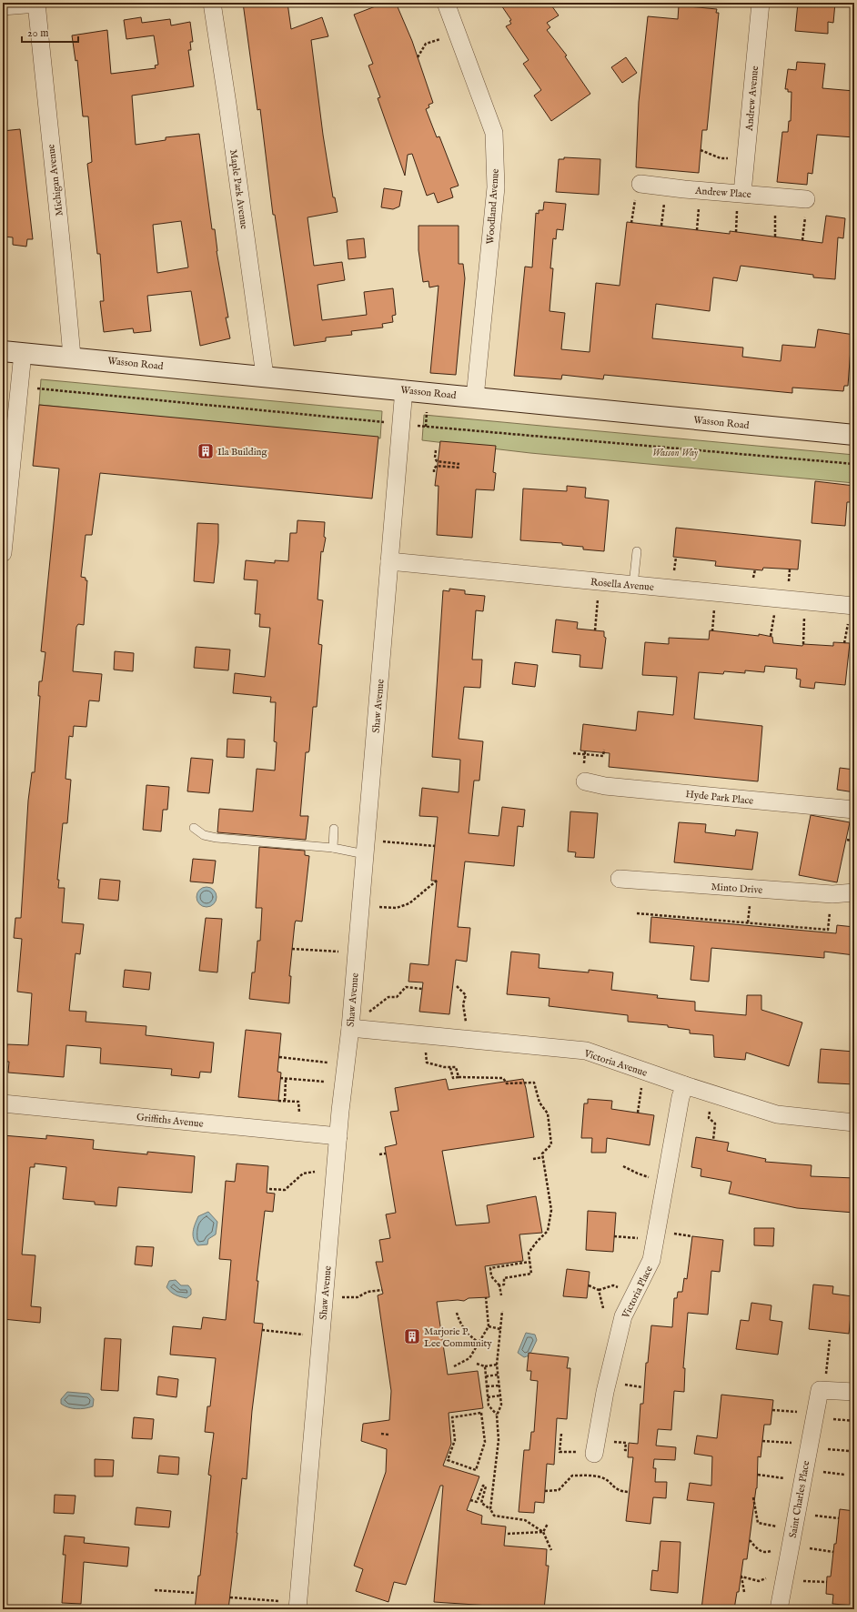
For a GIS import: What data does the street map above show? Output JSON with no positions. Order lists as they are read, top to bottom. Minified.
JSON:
{"streets":{"street":["Andrew Avenue","Michigan Avenue","Maple Park Avenue","Andrew Place","Woodland Avenue","Wasson Road","Rosella Avenue","Shaw Avenue","Hyde Park Place","Minto Drive","Victoria Avenue","Griffiths Avenue","Victoria Place","Saint Charles Place"]},"crossings":[["Andrew Avenue","Andrew Place"],["Michigan Avenue","Wasson Road"],["Maple Park Avenue","Wasson Road"],["Woodland Avenue","Wasson Road"],["Wasson Road","Shaw Avenue"],["Rosella Avenue","Shaw Avenue"],["Shaw Avenue","Victoria Avenue"],["Shaw Avenue","Griffiths Avenue"],["Victoria Avenue","Victoria Place"]],"parks":["Wasson Way"],"places":{"building":["Ila Building","Marjorie P. Lee Community"]},"scale_bar":"20 m"}
